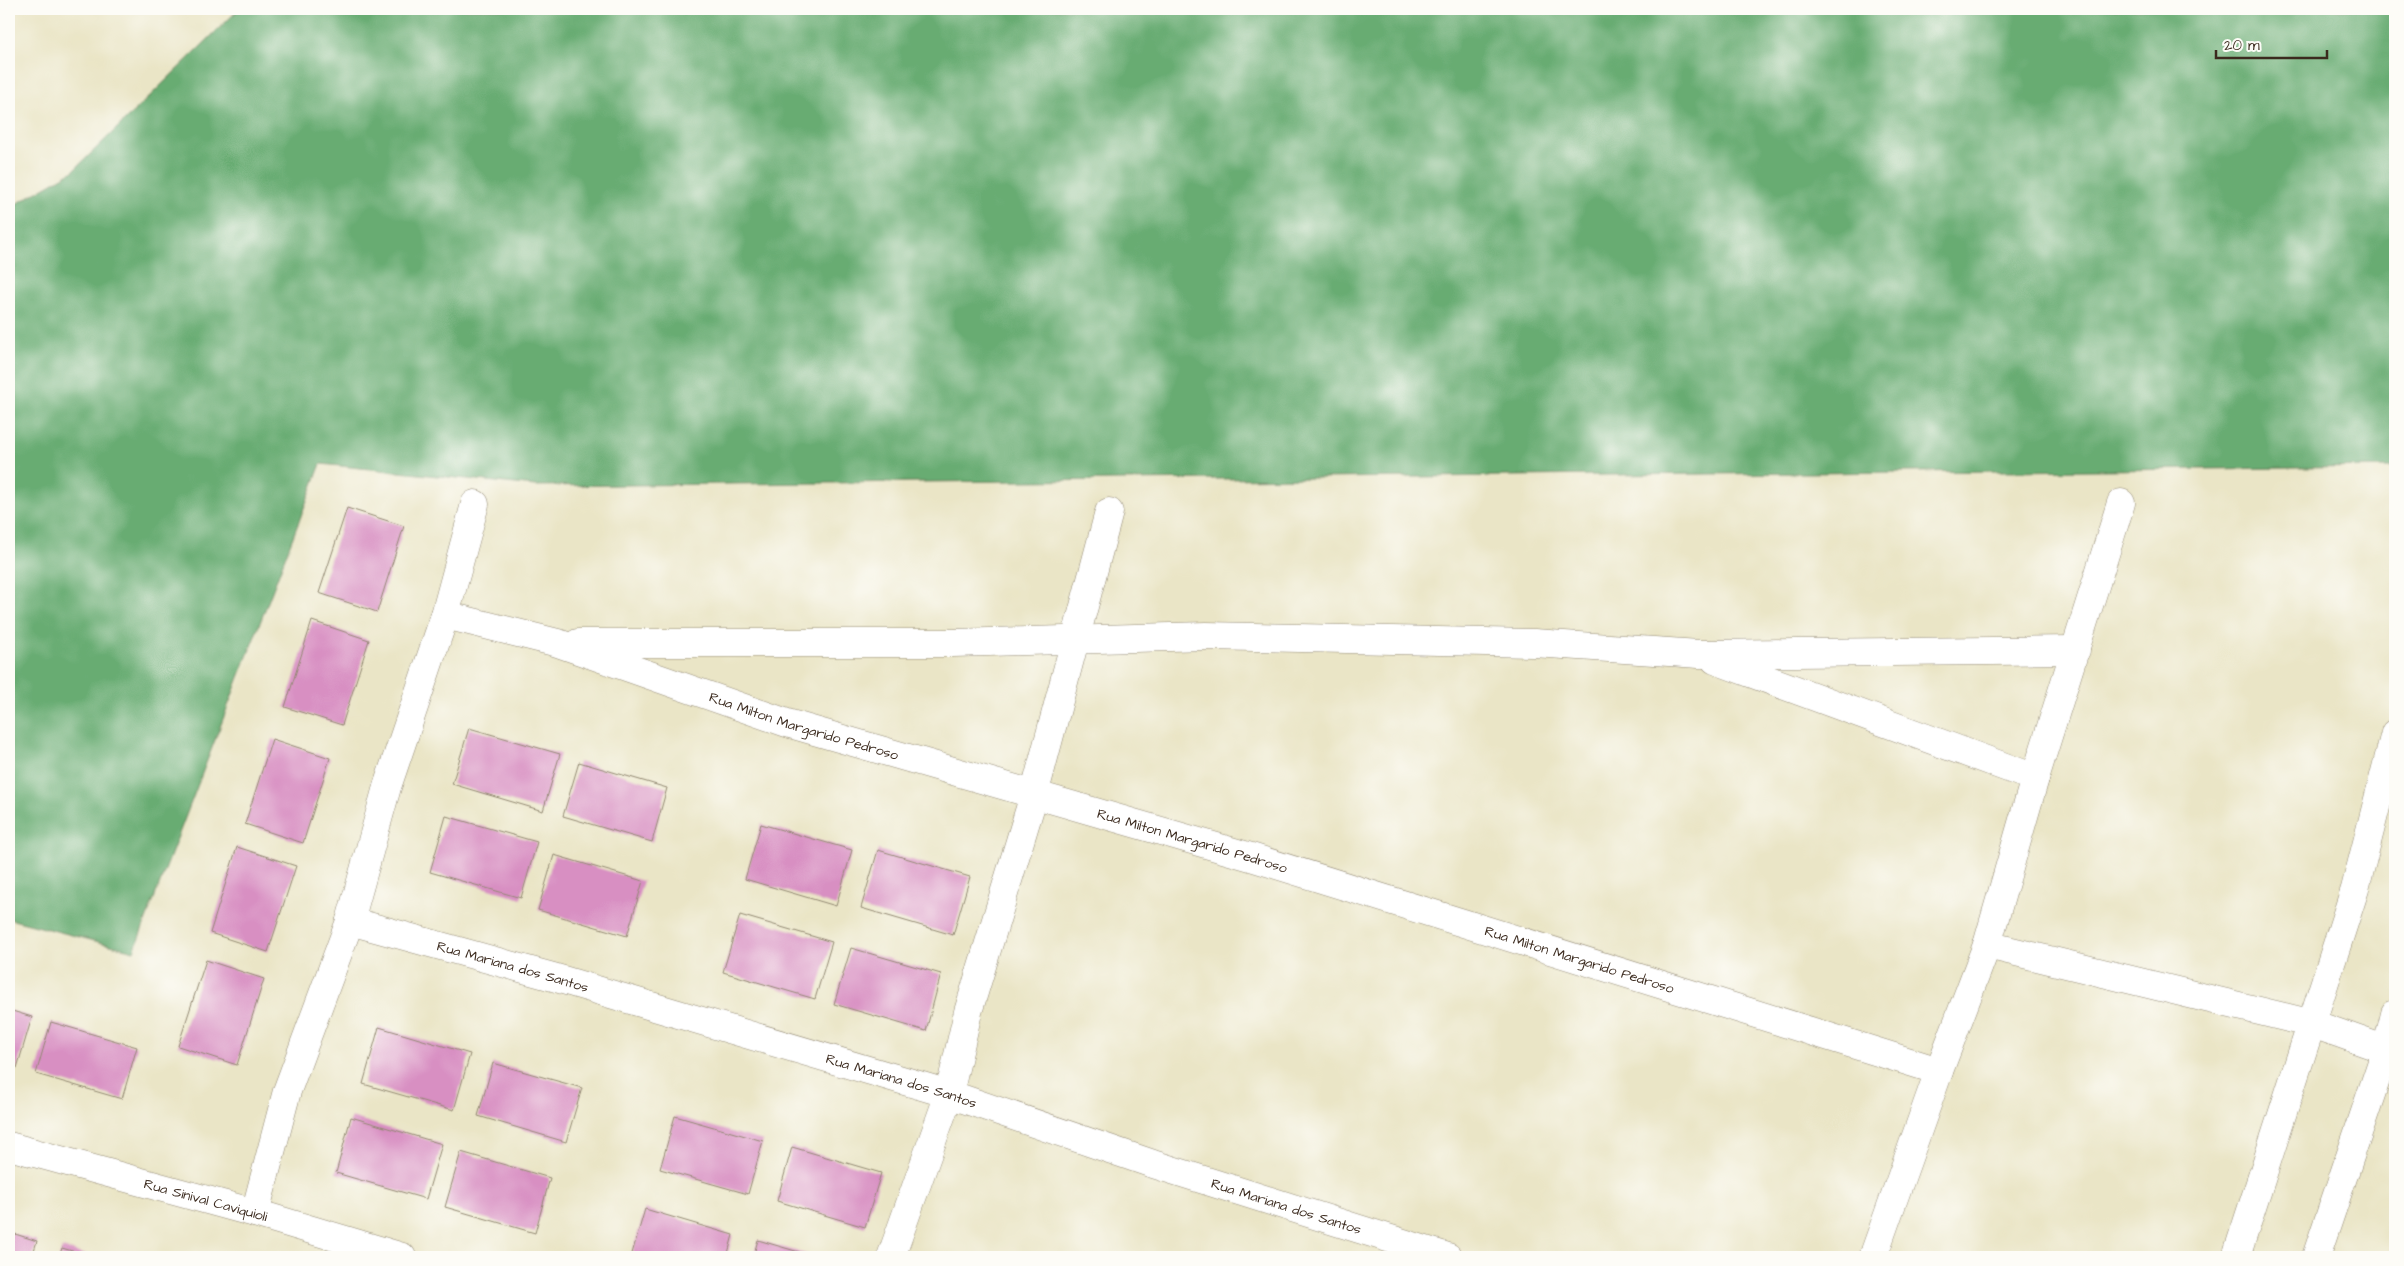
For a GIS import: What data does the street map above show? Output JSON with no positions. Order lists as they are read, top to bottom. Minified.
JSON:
{"streets":{"street":["Rua Milton Margarido Pedroso","Rua Mariana dos Santos","Rua Sinival Caviquioli"]},"scale_bar":"20 m"}
